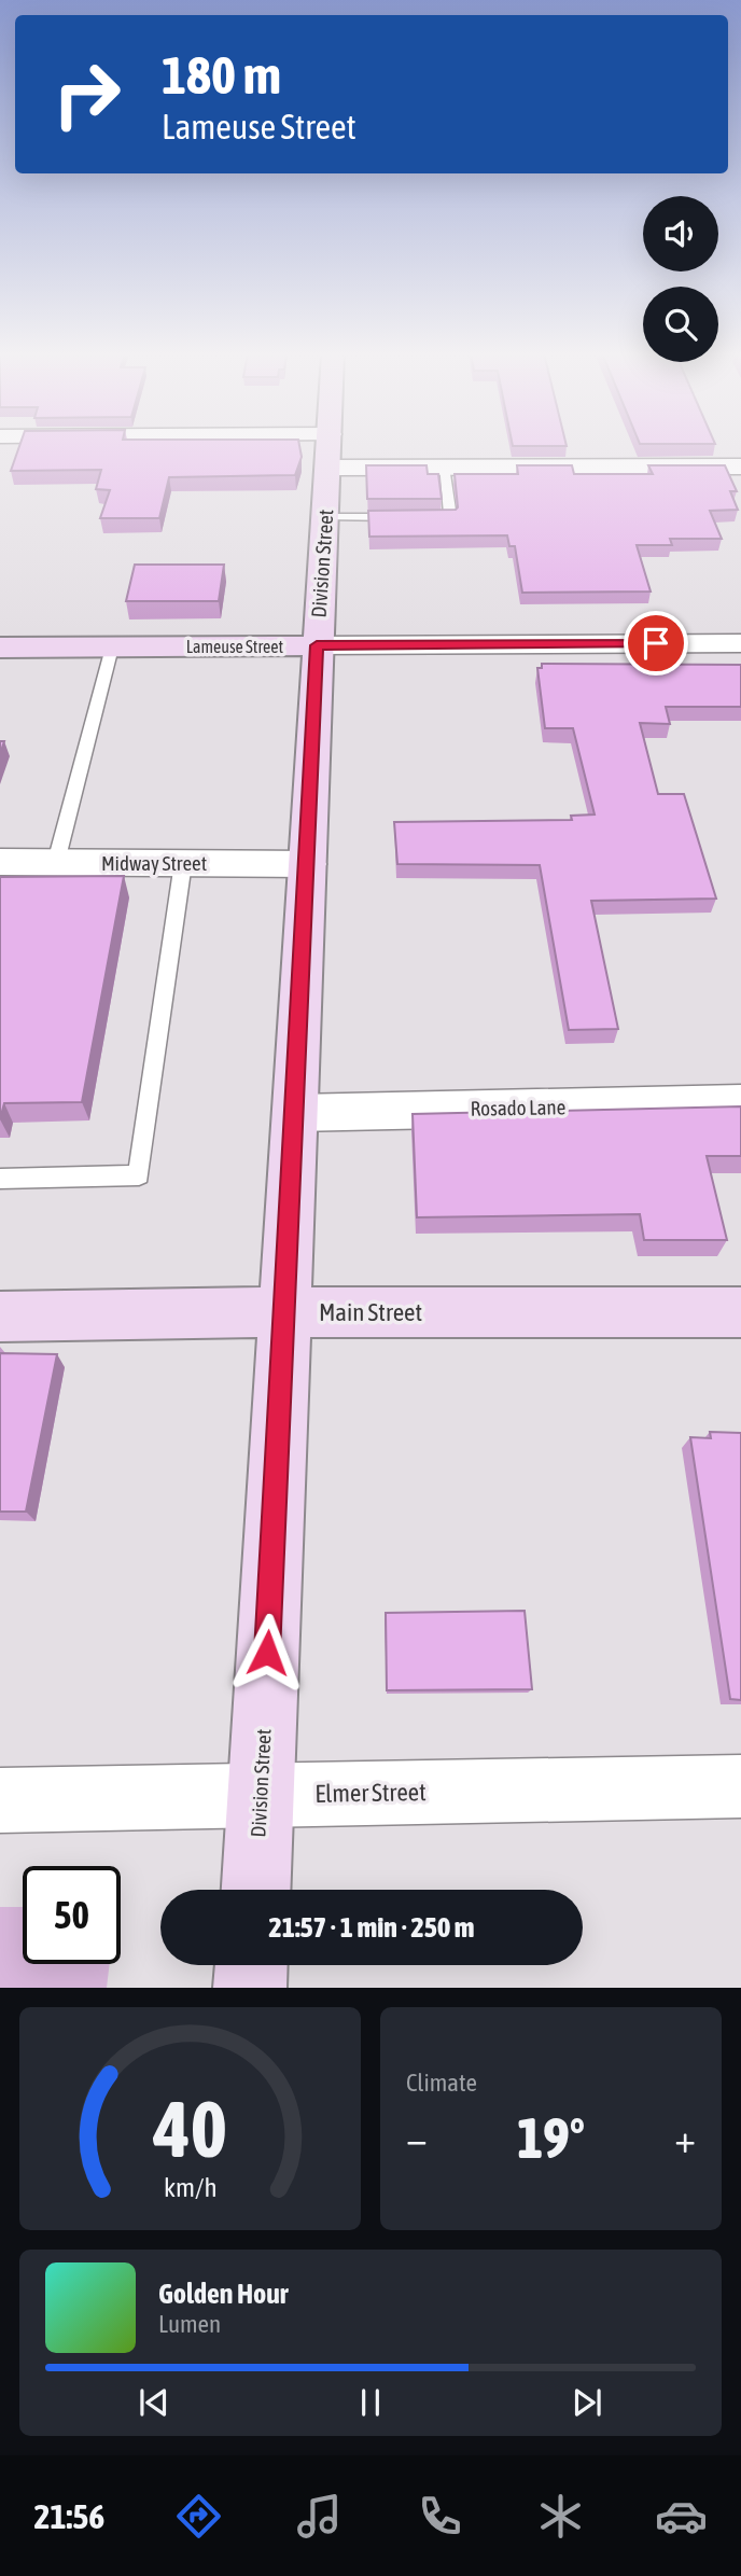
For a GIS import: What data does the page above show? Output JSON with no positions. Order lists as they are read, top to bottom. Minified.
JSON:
{"streets":{"main road":["Division Street","Lameuse Street","Main Street"],"street":["Midway Street","Rosado Lane","Elmer Street"]},"crossings":[["Division Street","Lameuse Street"],["Division Street","Midway Street"],["Division Street","Rosado Lane"],["Division Street","Main Street"],["Division Street","Elmer Street"]],"page":{"turn":["180 m","Lameuse Street"],"limit":"50","trip":"21:57 · 1 min · 250 m","tile":"Climate","heat":["−","19°","+"],"song":["Golden Hour","Lumen"],"tabs":"21:56","gauge":["40","km/h"]}}
